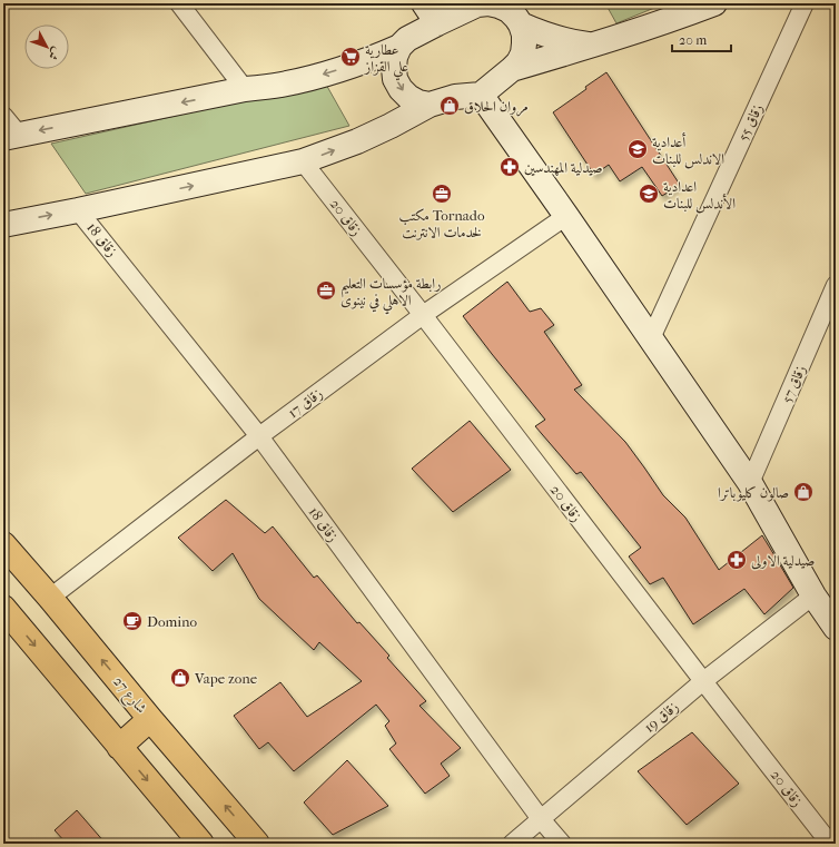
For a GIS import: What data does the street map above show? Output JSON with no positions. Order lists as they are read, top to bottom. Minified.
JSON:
{"streets":{"main road":["شارع 27"],"street":["زقاق 55","زقاق 20","زقاق 18","زقاق 57","زقاق 17","زقاق 19"]},"crossings":[["زقاق 20","زقاق 17"],["زقاق 20","زقاق 19"],["زقاق 18","زقاق 17"],["زقاق 18","زقاق 19"],["زقاق 17","شارع 27"]],"places":{"supermarket":["عطارية علي القزاز"],"shop":["مروان الحلاق","صالون كليوباترا","Vape zone"],"school or university":["أعدادية الاندلس للبنات","اعدادية الأندلس للبنات"],"pharmacy":["صيدلية المهندسين","صيدلية الاولى"],"office":["مكتب Tornado لخدمات الانترنت","رابطة مؤسسات التعليم الاهلي في نينوى"],"cafe":["Domino"]},"scale_bar":"20 m","north":"bottom right"}
